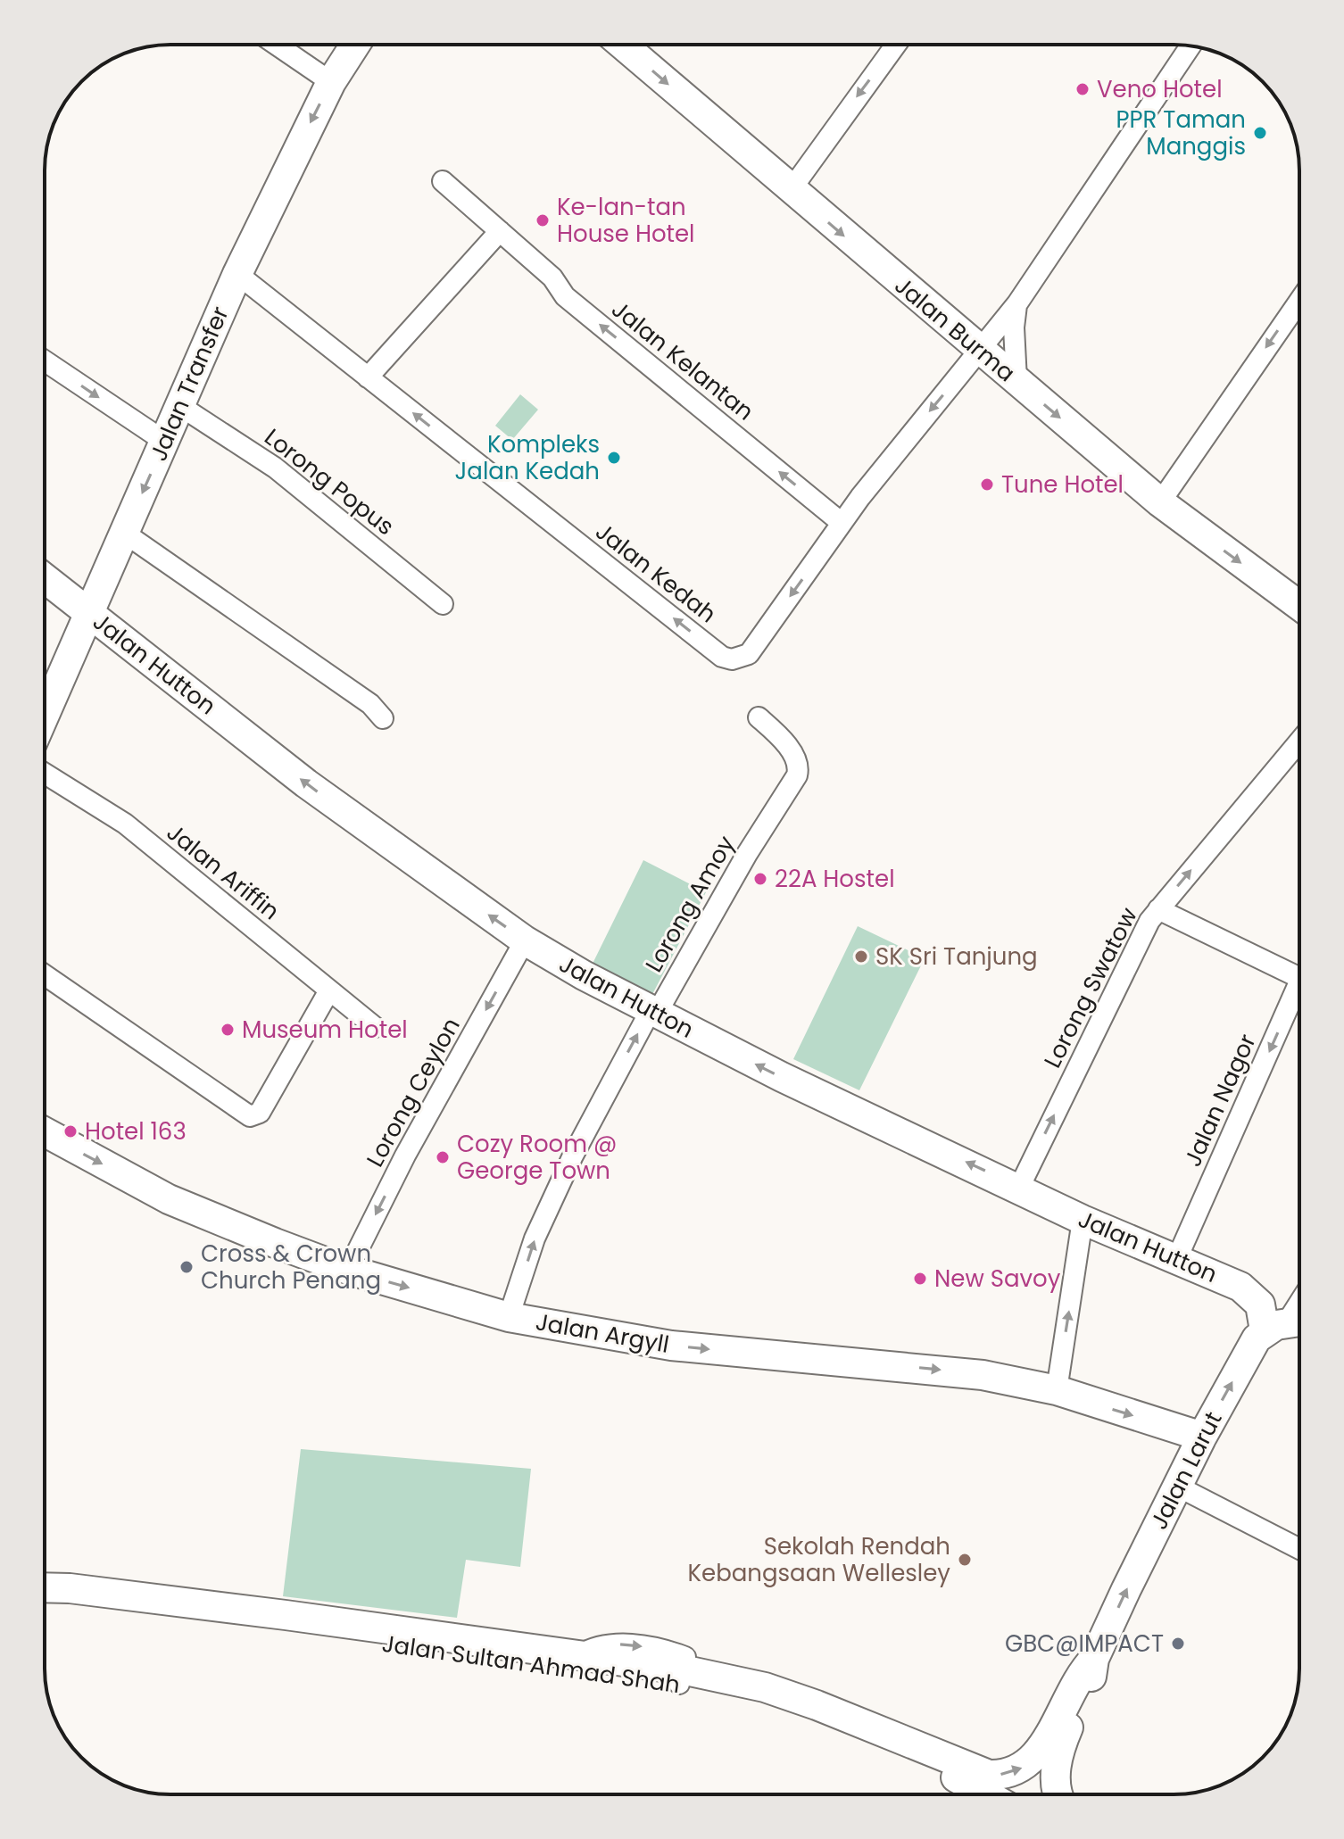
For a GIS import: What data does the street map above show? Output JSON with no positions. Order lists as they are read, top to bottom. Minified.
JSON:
{"streets":{"main road":["Jalan Burma","Jalan Transfer","Jalan Hutton","Jalan Argyll","Jalan Larut","Jalan Sultan Ahmad Shah"],"street":["Jalan Kelantan","Lorong Popus","Jalan Kedah","Jalan Ariffin","Lorong Amoy","Lorong Swatow","Lorong Ceylon","Jalan Nagor"]},"crossings":[["Jalan Burma","Jalan Kedah"],["Jalan Kelantan","Jalan Kedah"],["Jalan Transfer","Lorong Popus"],["Jalan Transfer","Jalan Kedah"],["Jalan Transfer","Jalan Hutton"],["Jalan Hutton","Lorong Amoy"],["Jalan Hutton","Lorong Swatow"],["Jalan Hutton","Lorong Ceylon"],["Jalan Hutton","Jalan Nagor"],["Jalan Hutton","Jalan Larut"],["Lorong Amoy","Jalan Argyll"],["Lorong Ceylon","Jalan Argyll"],["Jalan Argyll","Jalan Larut"],["Jalan Larut","Jalan Sultan Ahmad Shah"]],"one_way":["Jalan Burma","Jalan Kelantan","Jalan Transfer","Jalan Hutton","Lorong Amoy","Lorong Swatow","Lorong Ceylon","Jalan Nagor","Jalan Argyll","Jalan Larut"],"places":["Veno Hotel","PPR Taman Manggis","Ke-lan-tan House Hotel","Kompleks Jalan Kedah","Tune Hotel","22A Hostel","SK Sri Tanjung","Museum Hotel","Hotel 163","Cozy Room @ George Town","Cross & Crown Church Penang","New Savoy","Sekolah Rendah Kebangsaan Wellesley","GBC@IMPACT"]}
